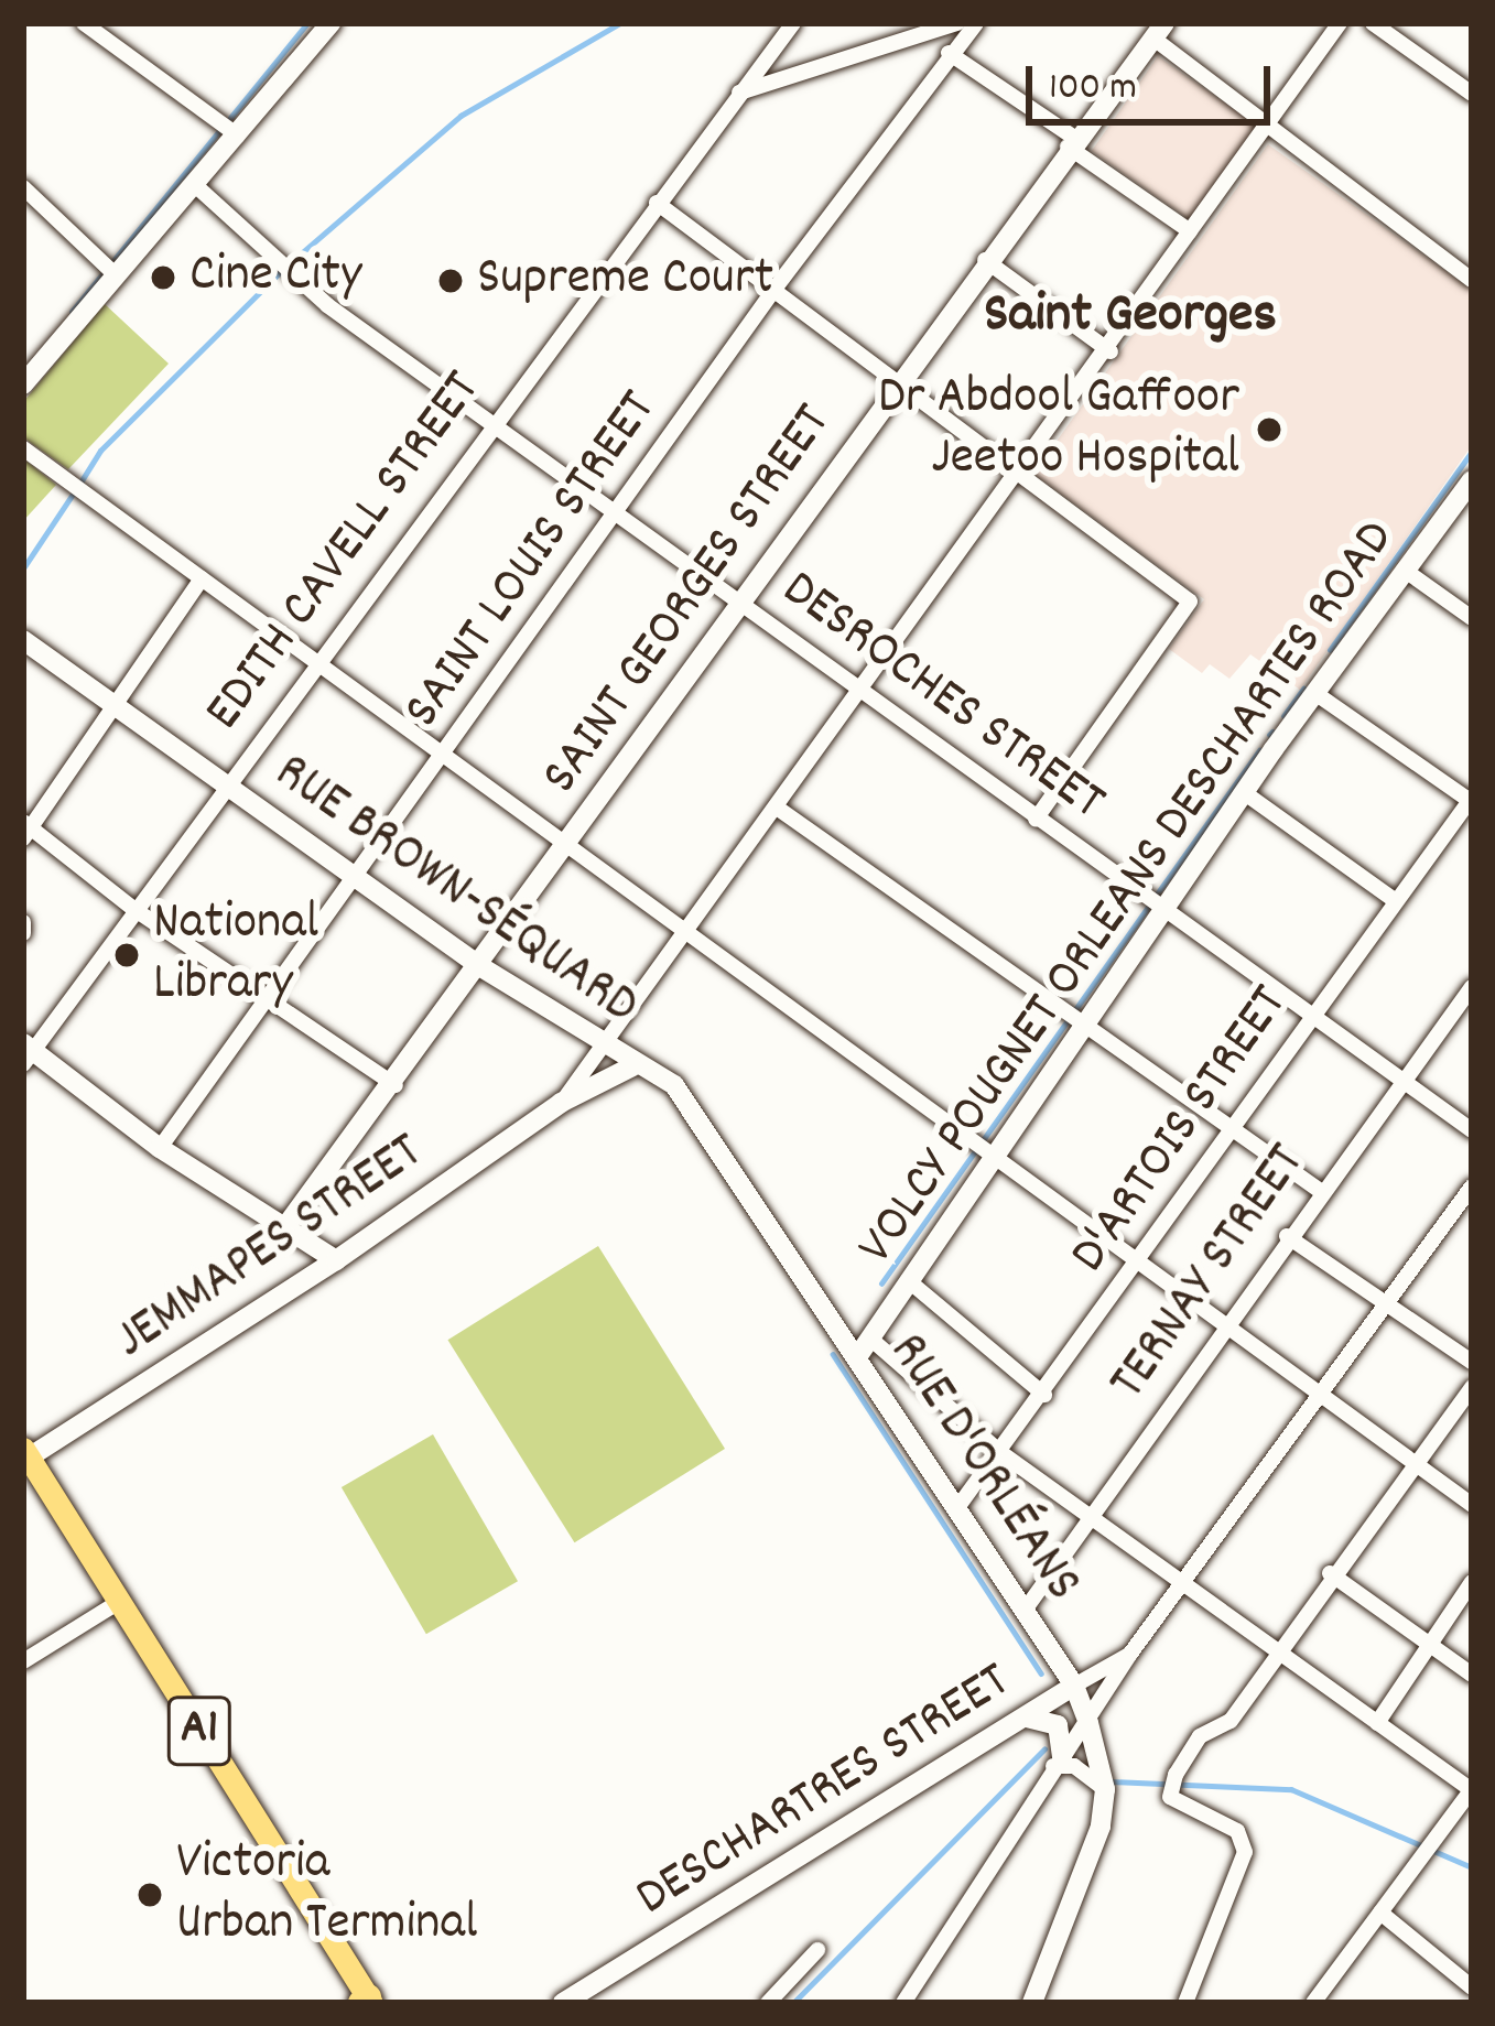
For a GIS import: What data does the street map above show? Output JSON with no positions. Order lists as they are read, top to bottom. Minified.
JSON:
{"streets":{"main road":["A1"],"street":["EDITH CAVELL STREET","SAINT LOUIS STREET","SAINT GEORGES STREET","DESROCHES STREET","RUE BROWN-SÉQUARD","VOLCY POUGNET ORLEANS DESCHARTES ROAD","D'ARTOIS STREET","JEMMAPES STREET","TERNAY STREET","RUE D'ORLÉANS","DESCHARTRES STREET"]},"crossings":[["EDITH CAVELL STREET","DESROCHES STREET"],["EDITH CAVELL STREET","RUE BROWN-SÉQUARD"],["SAINT LOUIS STREET","DESROCHES STREET"],["SAINT LOUIS STREET","RUE BROWN-SÉQUARD"],["SAINT GEORGES STREET","DESROCHES STREET"],["SAINT GEORGES STREET","RUE BROWN-SÉQUARD"],["DESROCHES STREET","VOLCY POUGNET ORLEANS DESCHARTES ROAD"],["DESROCHES STREET","D'ARTOIS STREET"],["DESROCHES STREET","JEMMAPES STREET"],["DESROCHES STREET","TERNAY STREET"],["RUE BROWN-SÉQUARD","JEMMAPES STREET"],["RUE BROWN-SÉQUARD","RUE D'ORLÉANS"],["VOLCY POUGNET ORLEANS DESCHARTES ROAD","RUE D'ORLÉANS"],["D'ARTOIS STREET","RUE D'ORLÉANS"],["JEMMAPES STREET","RUE D'ORLÉANS"],["JEMMAPES STREET","A1"],["TERNAY STREET","RUE D'ORLÉANS"],["RUE D'ORLÉANS","DESCHARTRES STREET"]],"districts":["Saint Georges"],"places":["Cine City","Supreme Court","Dr Abdool Gaffoor Jeetoo Hospital","National Library","Victoria Urban Terminal"],"scale_bar":"100 m"}
